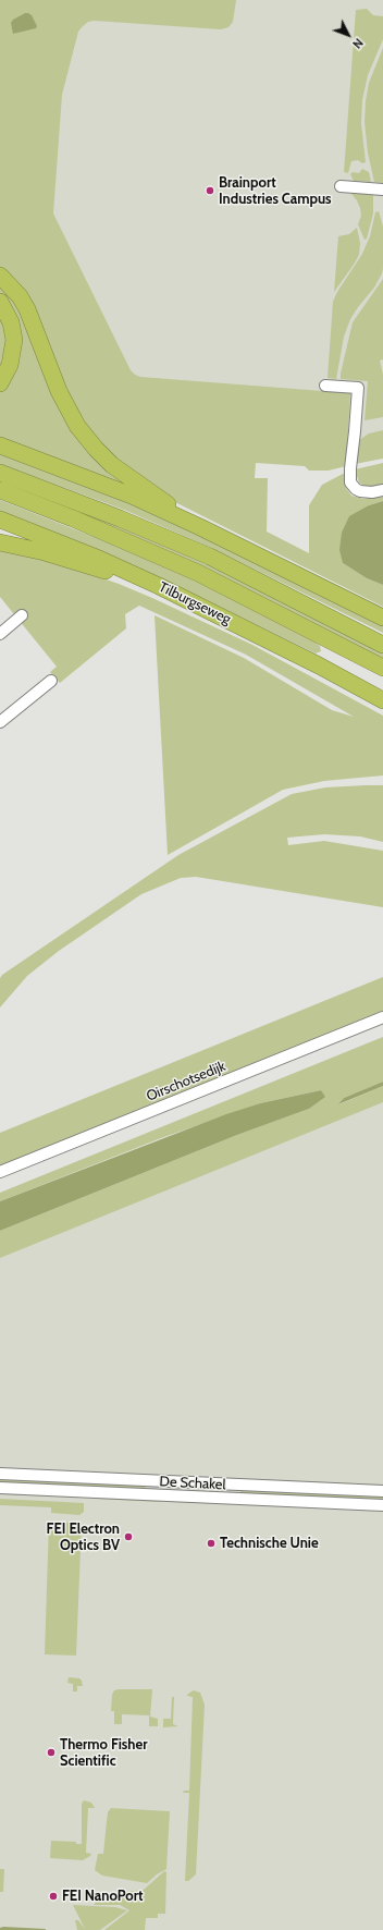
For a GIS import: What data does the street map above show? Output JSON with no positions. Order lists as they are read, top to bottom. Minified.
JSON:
{"streets":{"highway":["Tilburgseweg"],"street":["Oirschotsedijk","De Schakel"]},"places":["Brainport Industries Campus","FEI Electron Optics BV","Technische Unie","Thermo Fisher Scientific","FEI NanoPort"],"north":"bottom right"}
